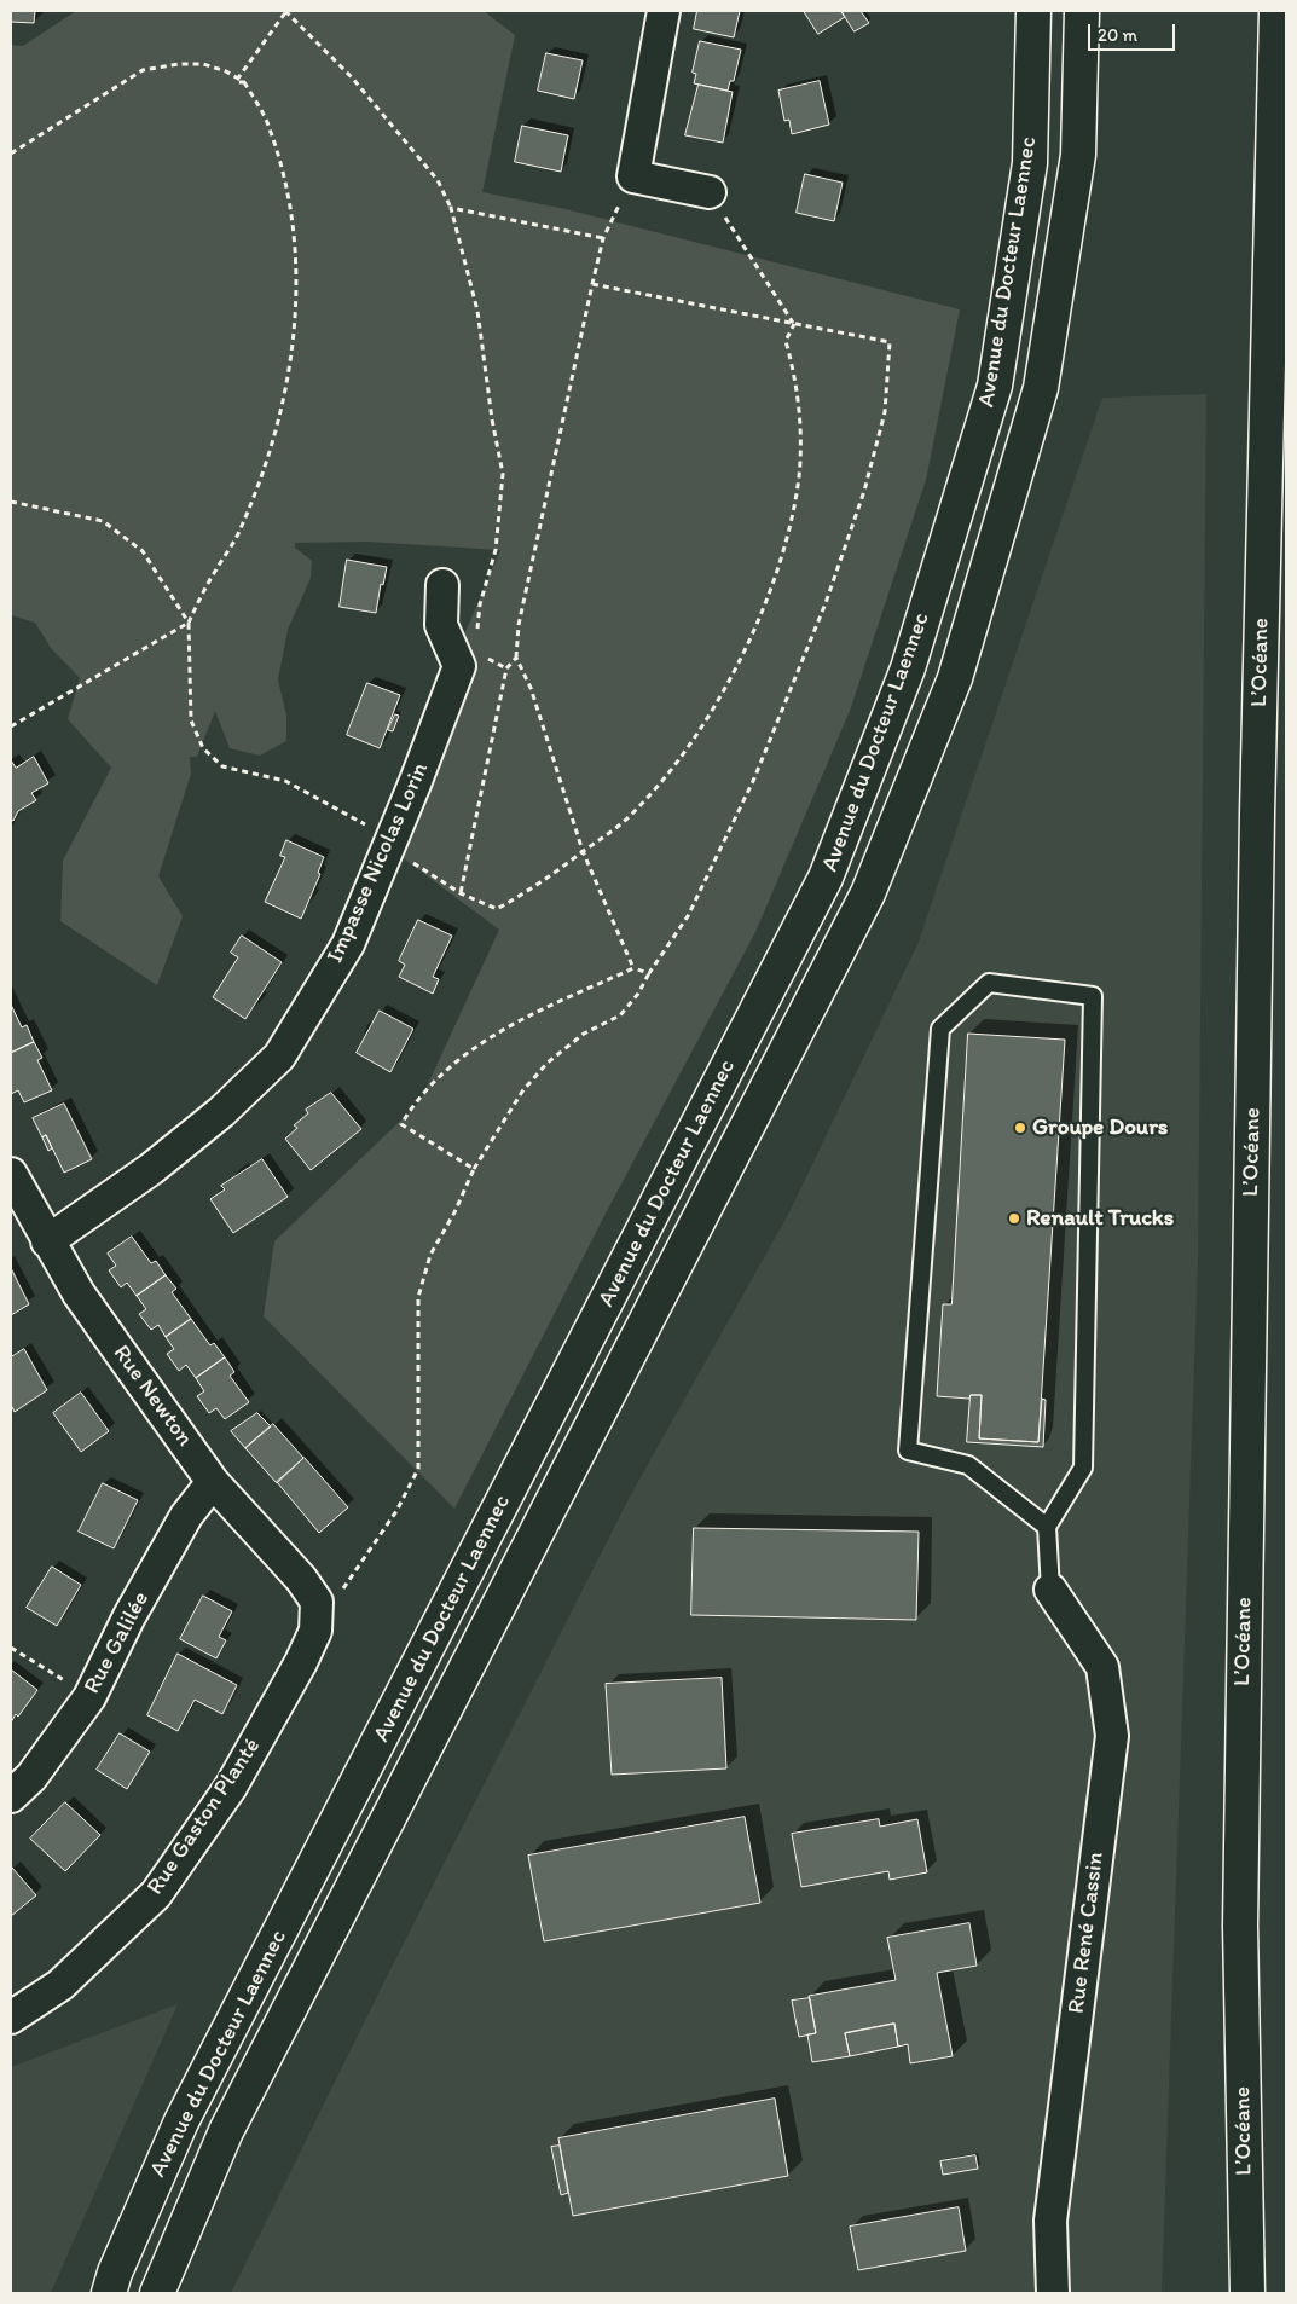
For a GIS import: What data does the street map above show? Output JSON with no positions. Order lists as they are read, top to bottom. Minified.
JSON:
{"streets":{"main road":["Avenue du Docteur Laennec","L’Océane"],"street":["Impasse Nicolas Lorin","Rue Newton","Rue Galilée","Rue Gaston Planté","Rue René Cassin"]},"crossings":[["Impasse Nicolas Lorin","Rue Newton"],["Rue Newton","Rue Galilée"],["Rue Newton","Rue Gaston Planté"]],"places":["Groupe Dours","Renault Trucks"],"scale_bar":"20 m"}
